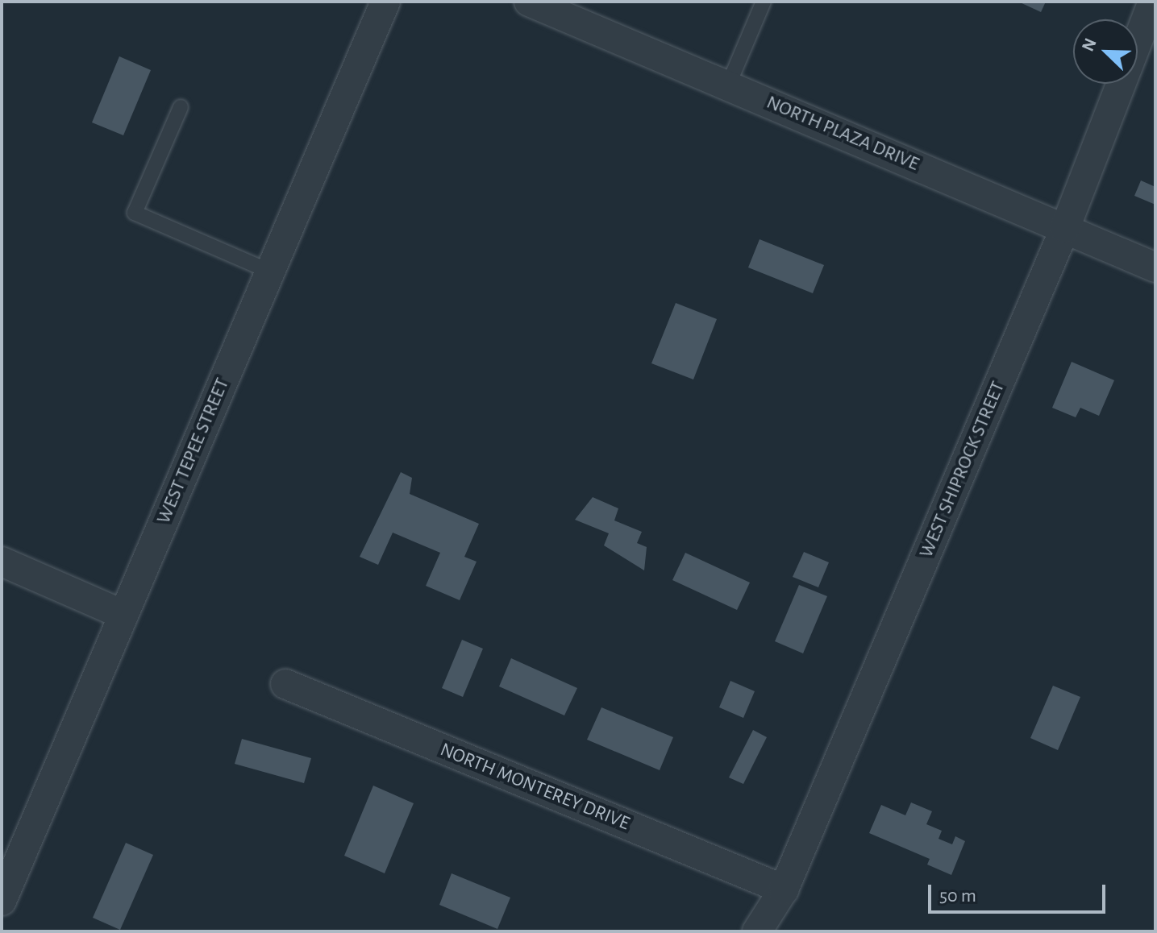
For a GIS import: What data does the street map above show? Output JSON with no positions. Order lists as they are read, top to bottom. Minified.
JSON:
{"streets":{"street":["NORTH PLAZA DRIVE","WEST TEPEE STREET","WEST SHIPROCK STREET","NORTH MONTEREY DRIVE"]},"crossings":[["NORTH PLAZA DRIVE","WEST SHIPROCK STREET"],["WEST SHIPROCK STREET","NORTH MONTEREY DRIVE"]],"scale_bar":"50 m","north":"top left"}
